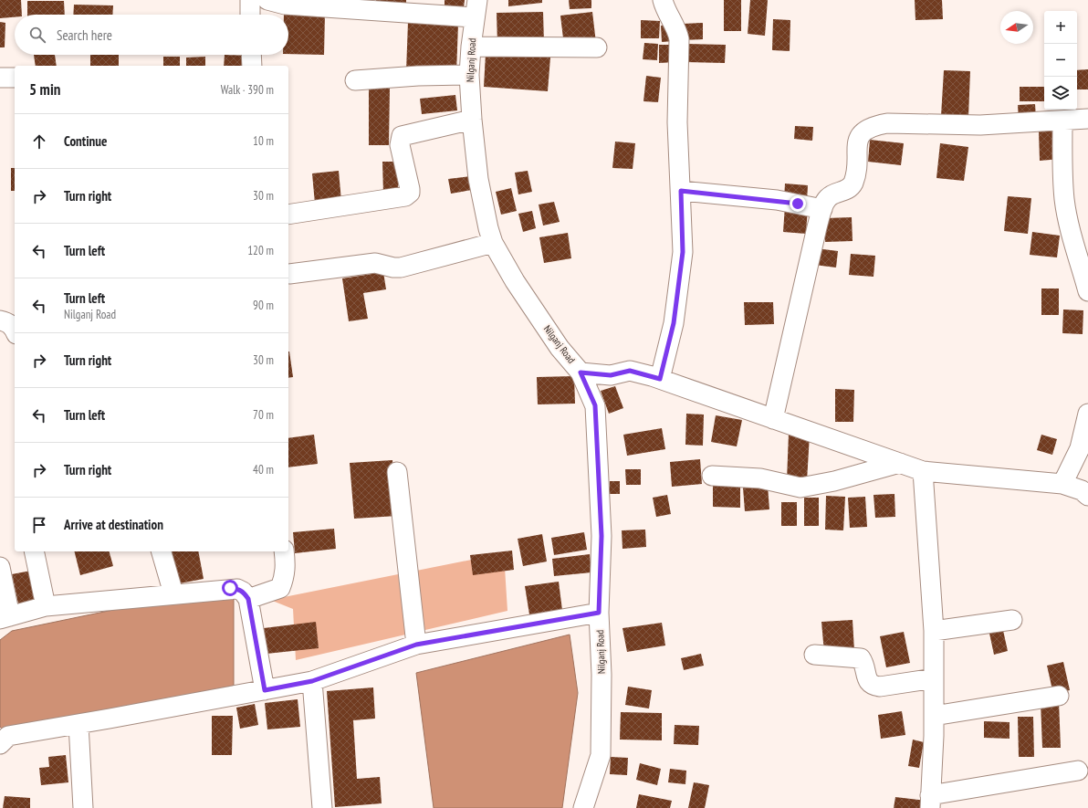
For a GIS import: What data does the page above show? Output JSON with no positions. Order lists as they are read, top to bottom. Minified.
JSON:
{"streets":{"street":["Nilganj Road"]},"north":"left","page":{"map_buttons":["+","−"],"search":"Search here","heading":["5 min","Walk · 390 m"],"list":[["Continue","10 m"],["Turn right","30 m"],["Turn left","120 m"],["Turn left","Nilganj Road","90 m"],["Turn right","30 m"],["Turn left","70 m"],["Turn right","40 m"],"Arrive at destination"]}}
